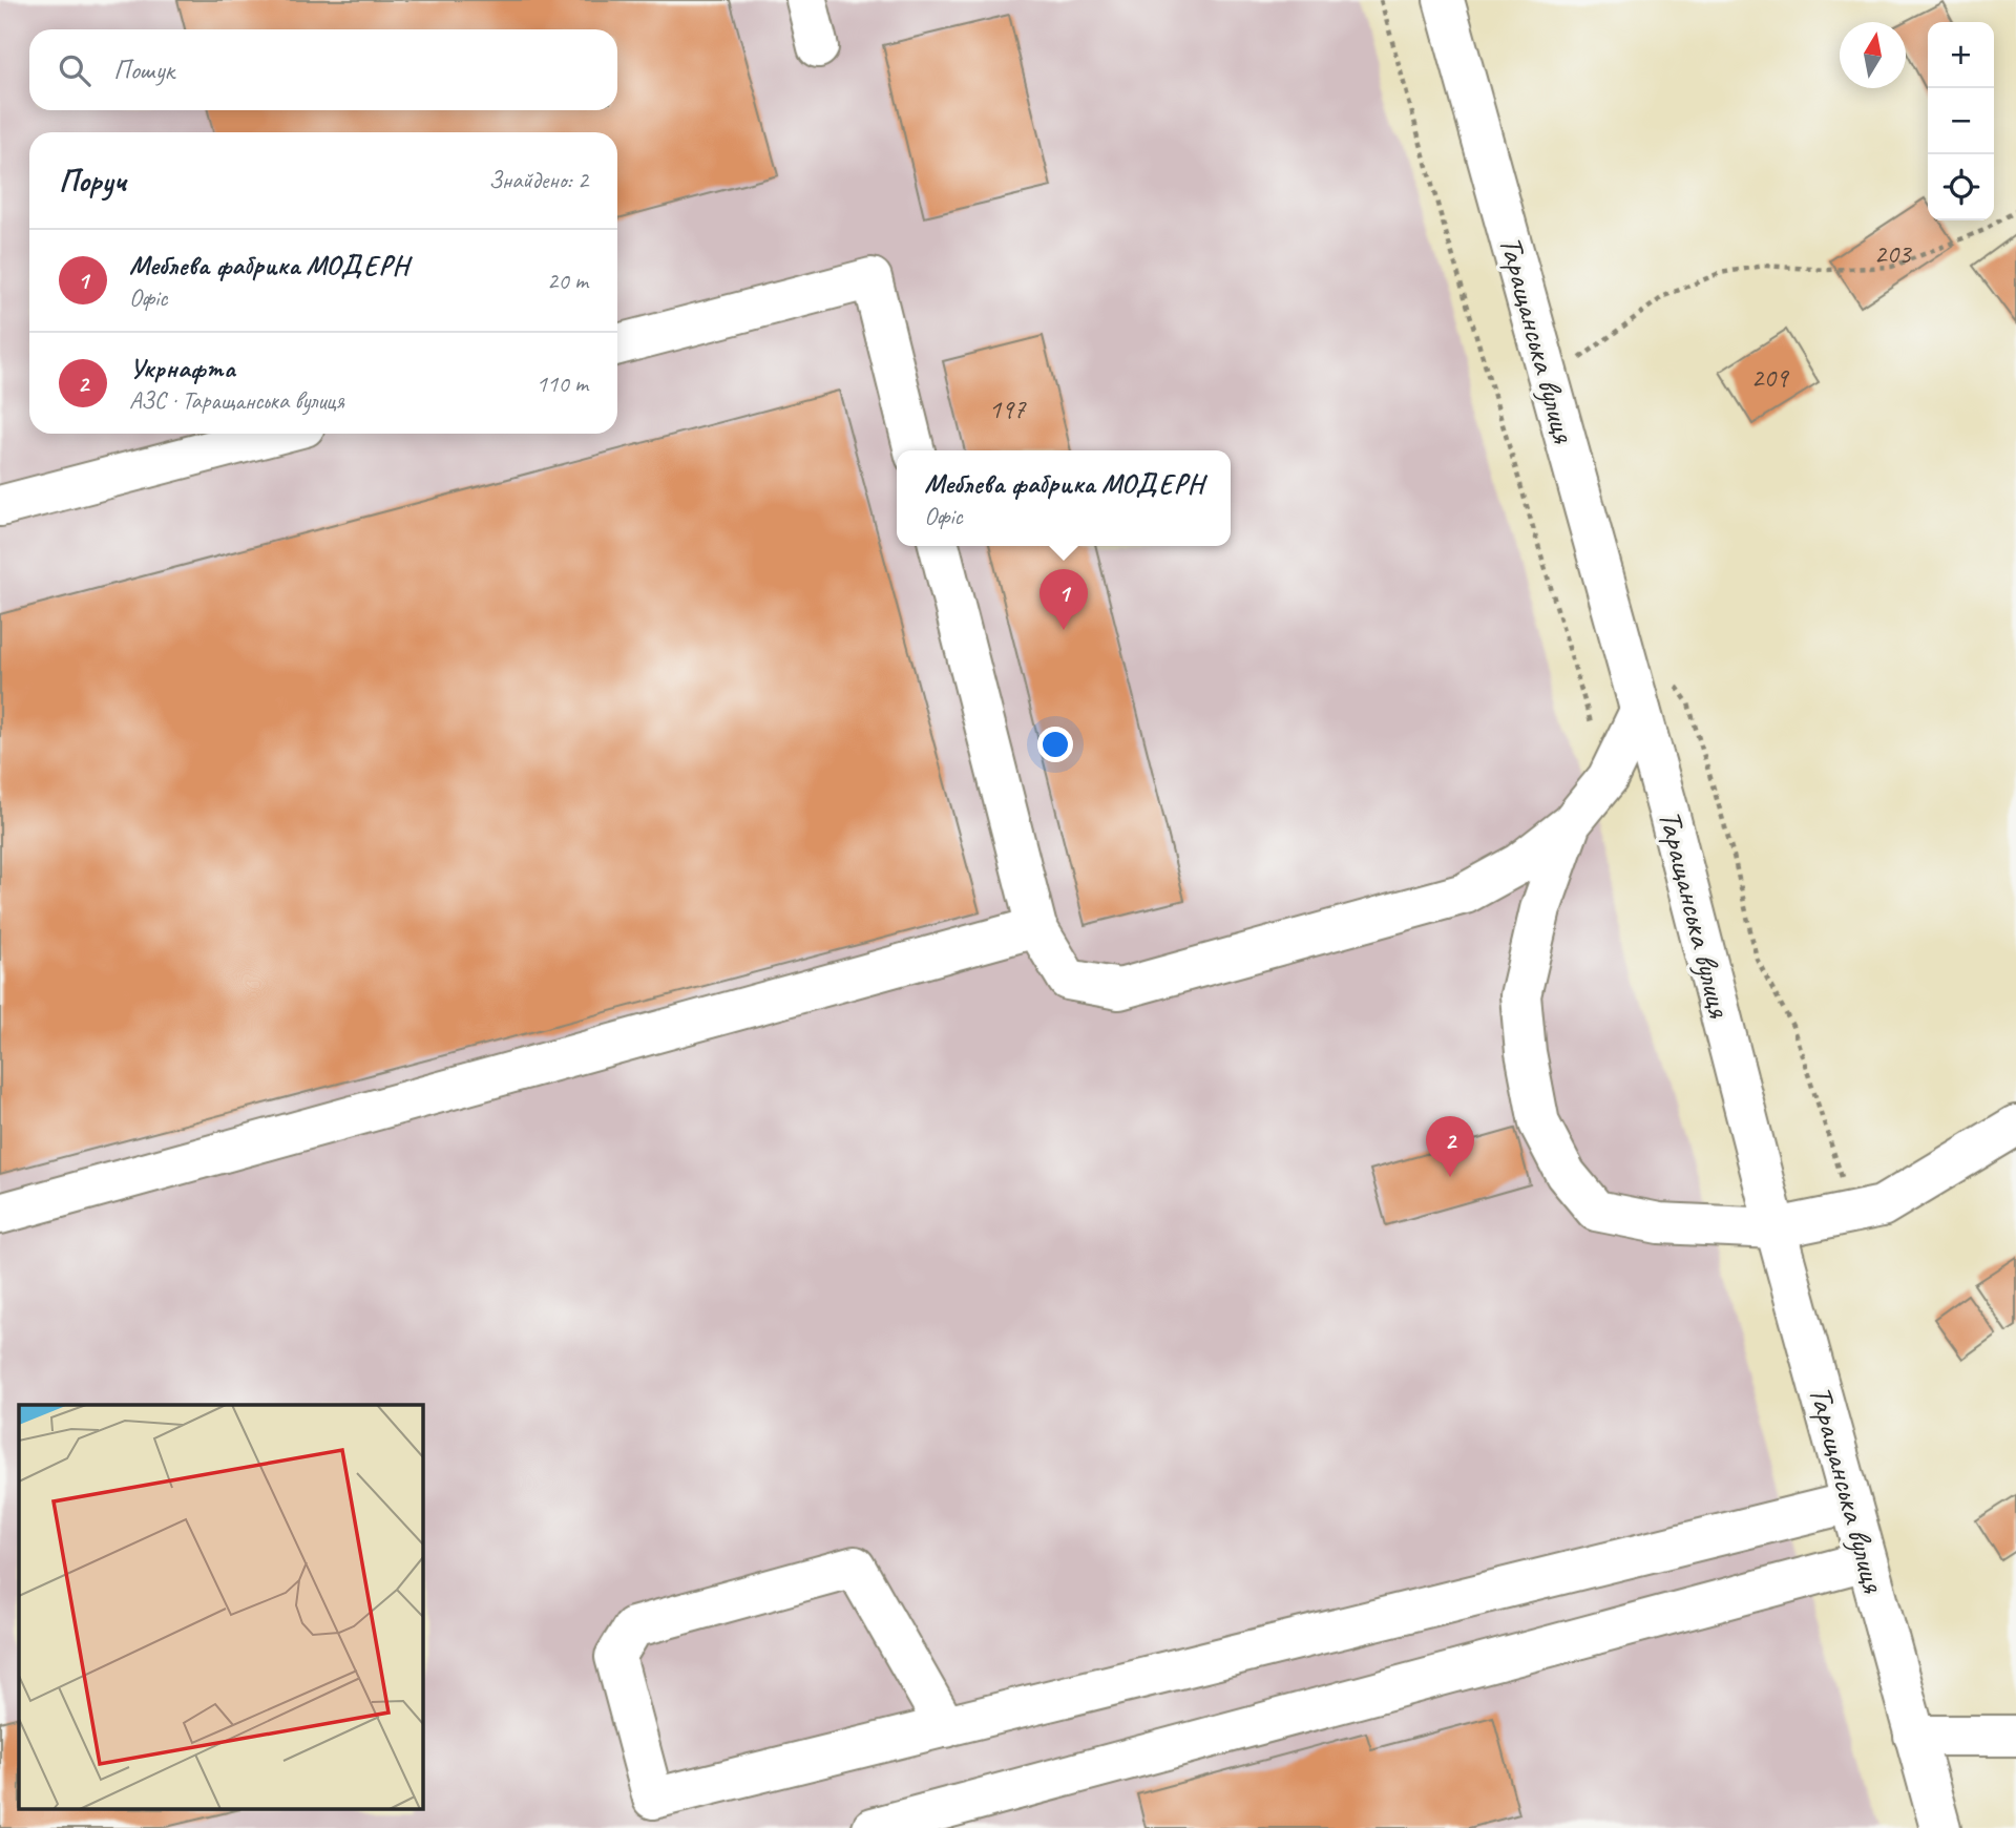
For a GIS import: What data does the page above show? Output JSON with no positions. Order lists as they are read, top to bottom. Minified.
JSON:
{"streets":{"main road":["Таращанська вулиця"]},"house_numbers":["203","209","197"],"north":"top","page":{"map_buttons":["+","−"],"search":"Пошук","heading":["Поруч","Знайдено: 2"],"list":[{"mark":"1","name":"Меблева фабрика МОДЕРН","note":"Офіс","value":"20 m"},{"mark":"2","name":"Укрнафта","note":"АЗС · Таращанська вулиця","value":"110 m"}],"popup":["Меблева фабрика МОДЕРН","Офіс"],"pins":["1","2"]}}
